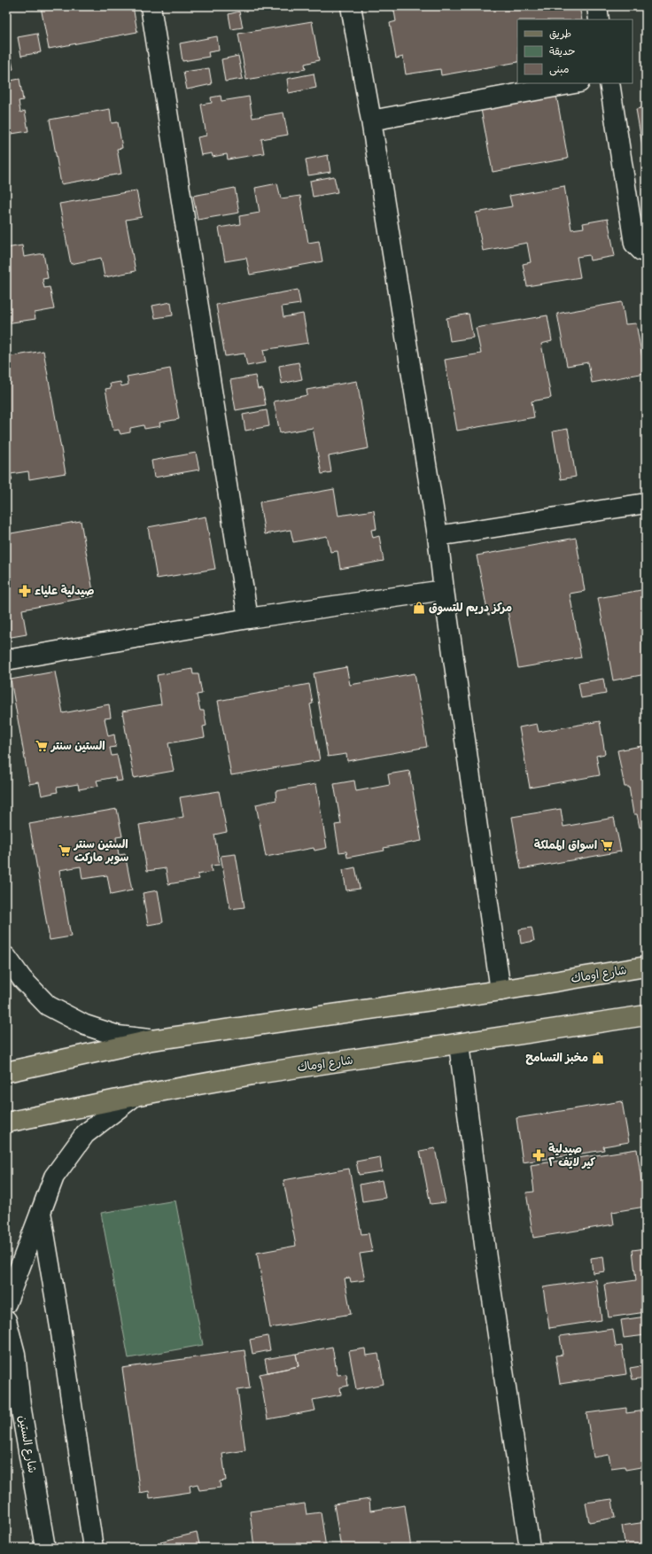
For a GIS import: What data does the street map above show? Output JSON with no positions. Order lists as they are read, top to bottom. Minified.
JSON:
{"streets":{"main road":["شارع اوماك"],"street":["شارع الستين"]},"places":{"pharmacy":["صيدلية علياء","صيدلية كير لايف ٢"],"shop":["مركز دريم للتسوق","مخبز التسامح"],"supermarket":["الستين سنتر","اسواق المملكة","الستين سنتر سوبر ماركت"]},"legend":["طريق","حديقة","مبنى"]}
